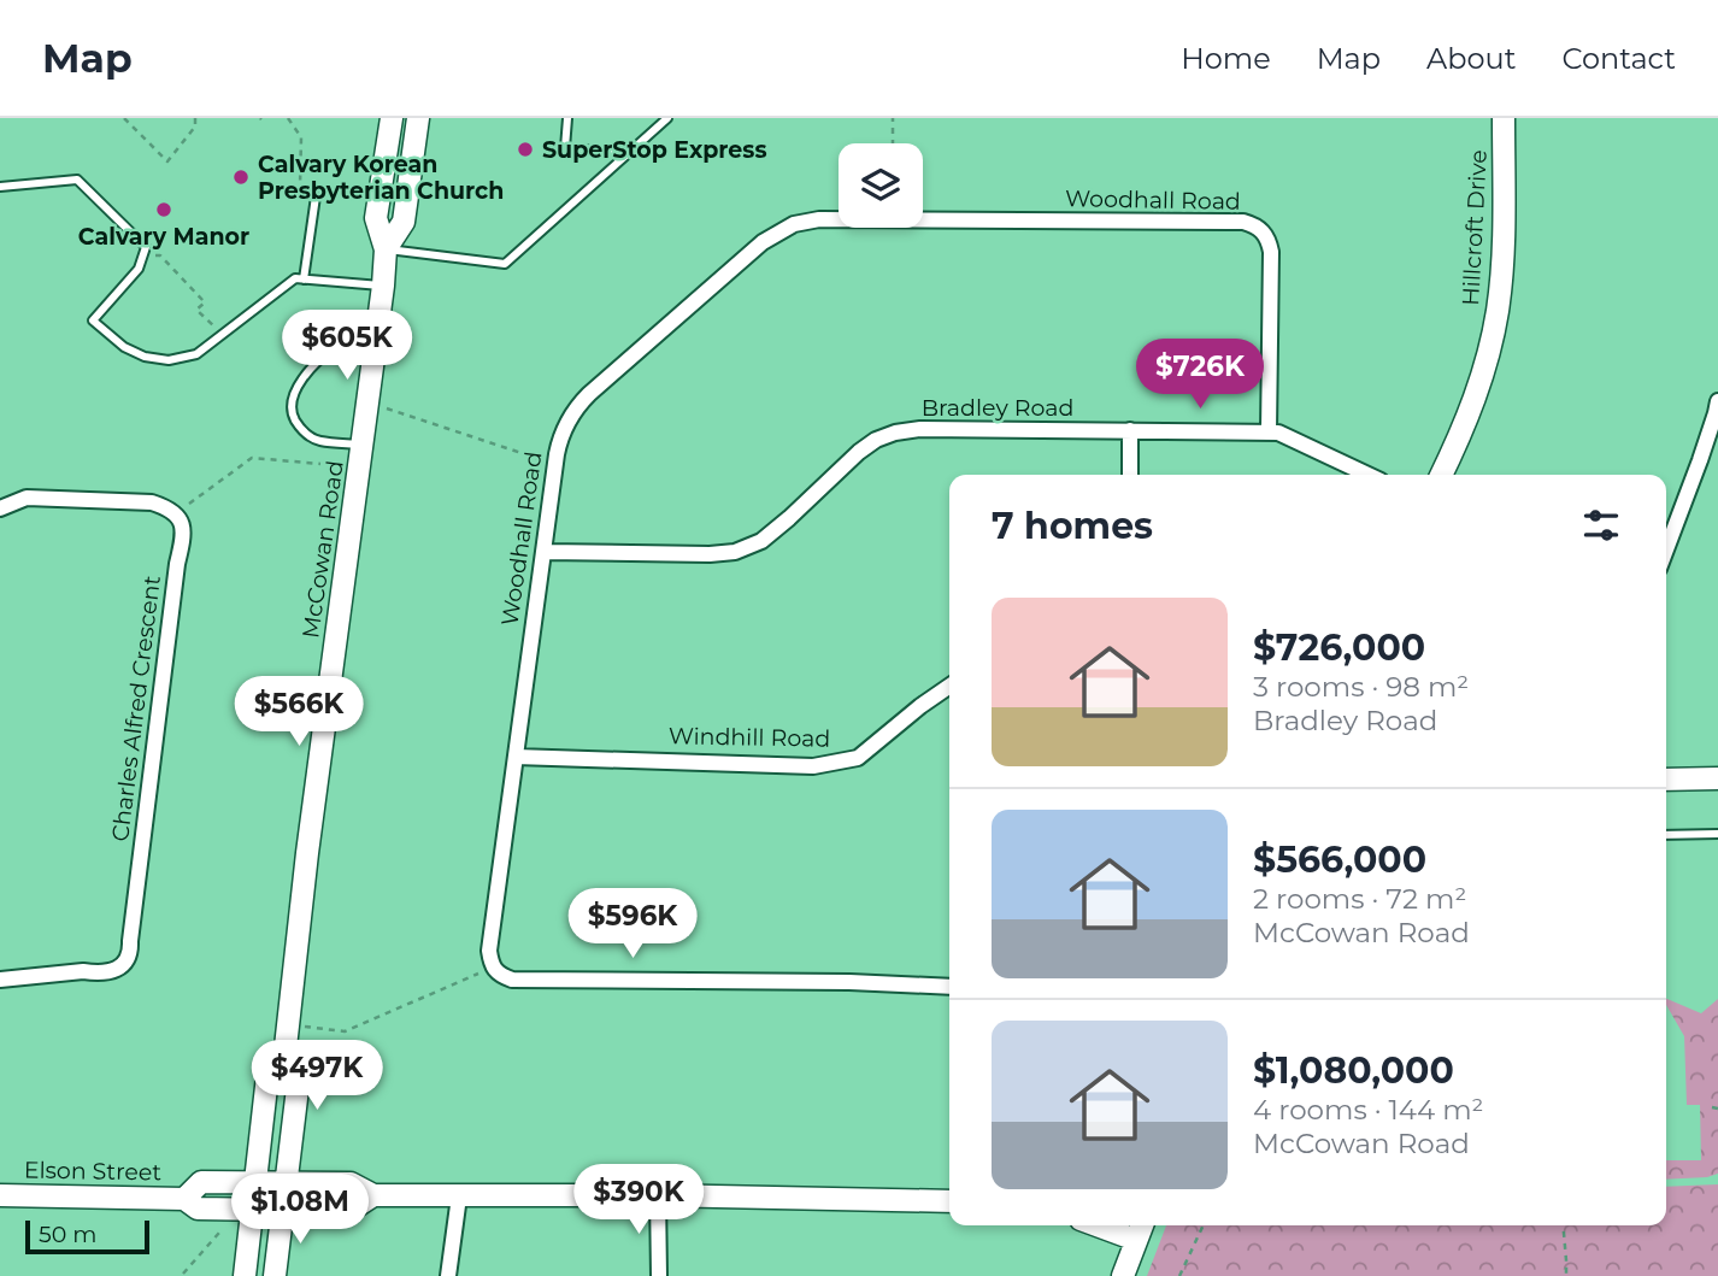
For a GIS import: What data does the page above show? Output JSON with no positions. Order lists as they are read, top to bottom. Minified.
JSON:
{"streets":{"street":["Woodhall Road","Hillcroft Drive","Bradley Road","McCowan Road","Charles Alfred Crescent","Windhill Road","Elson Street"]},"crossings":[["Woodhall Road","Bradley Road"],["Woodhall Road","Windhill Road"],["McCowan Road","Elson Street"]],"places":["SuperStop Express","Calvary Korean Presbyterian Church","Calvary Manor"],"scale_bar":"50 m","page":{"header":"Map","nav":["Home","Map","About","Contact"],"price":["$605K","$726K","$566K","$596K","$497K","$390K","$1.08M"],"heading":"7 homes","list":[{"name":"$726,000","note":"3 rooms · 98 m² · Bradley Road"},{"name":"$566,000","note":"2 rooms · 72 m² · McCowan Road"},{"name":"$1,080,000","note":"4 rooms · 144 m² · McCowan Road"}],"scale":"50 m"}}
